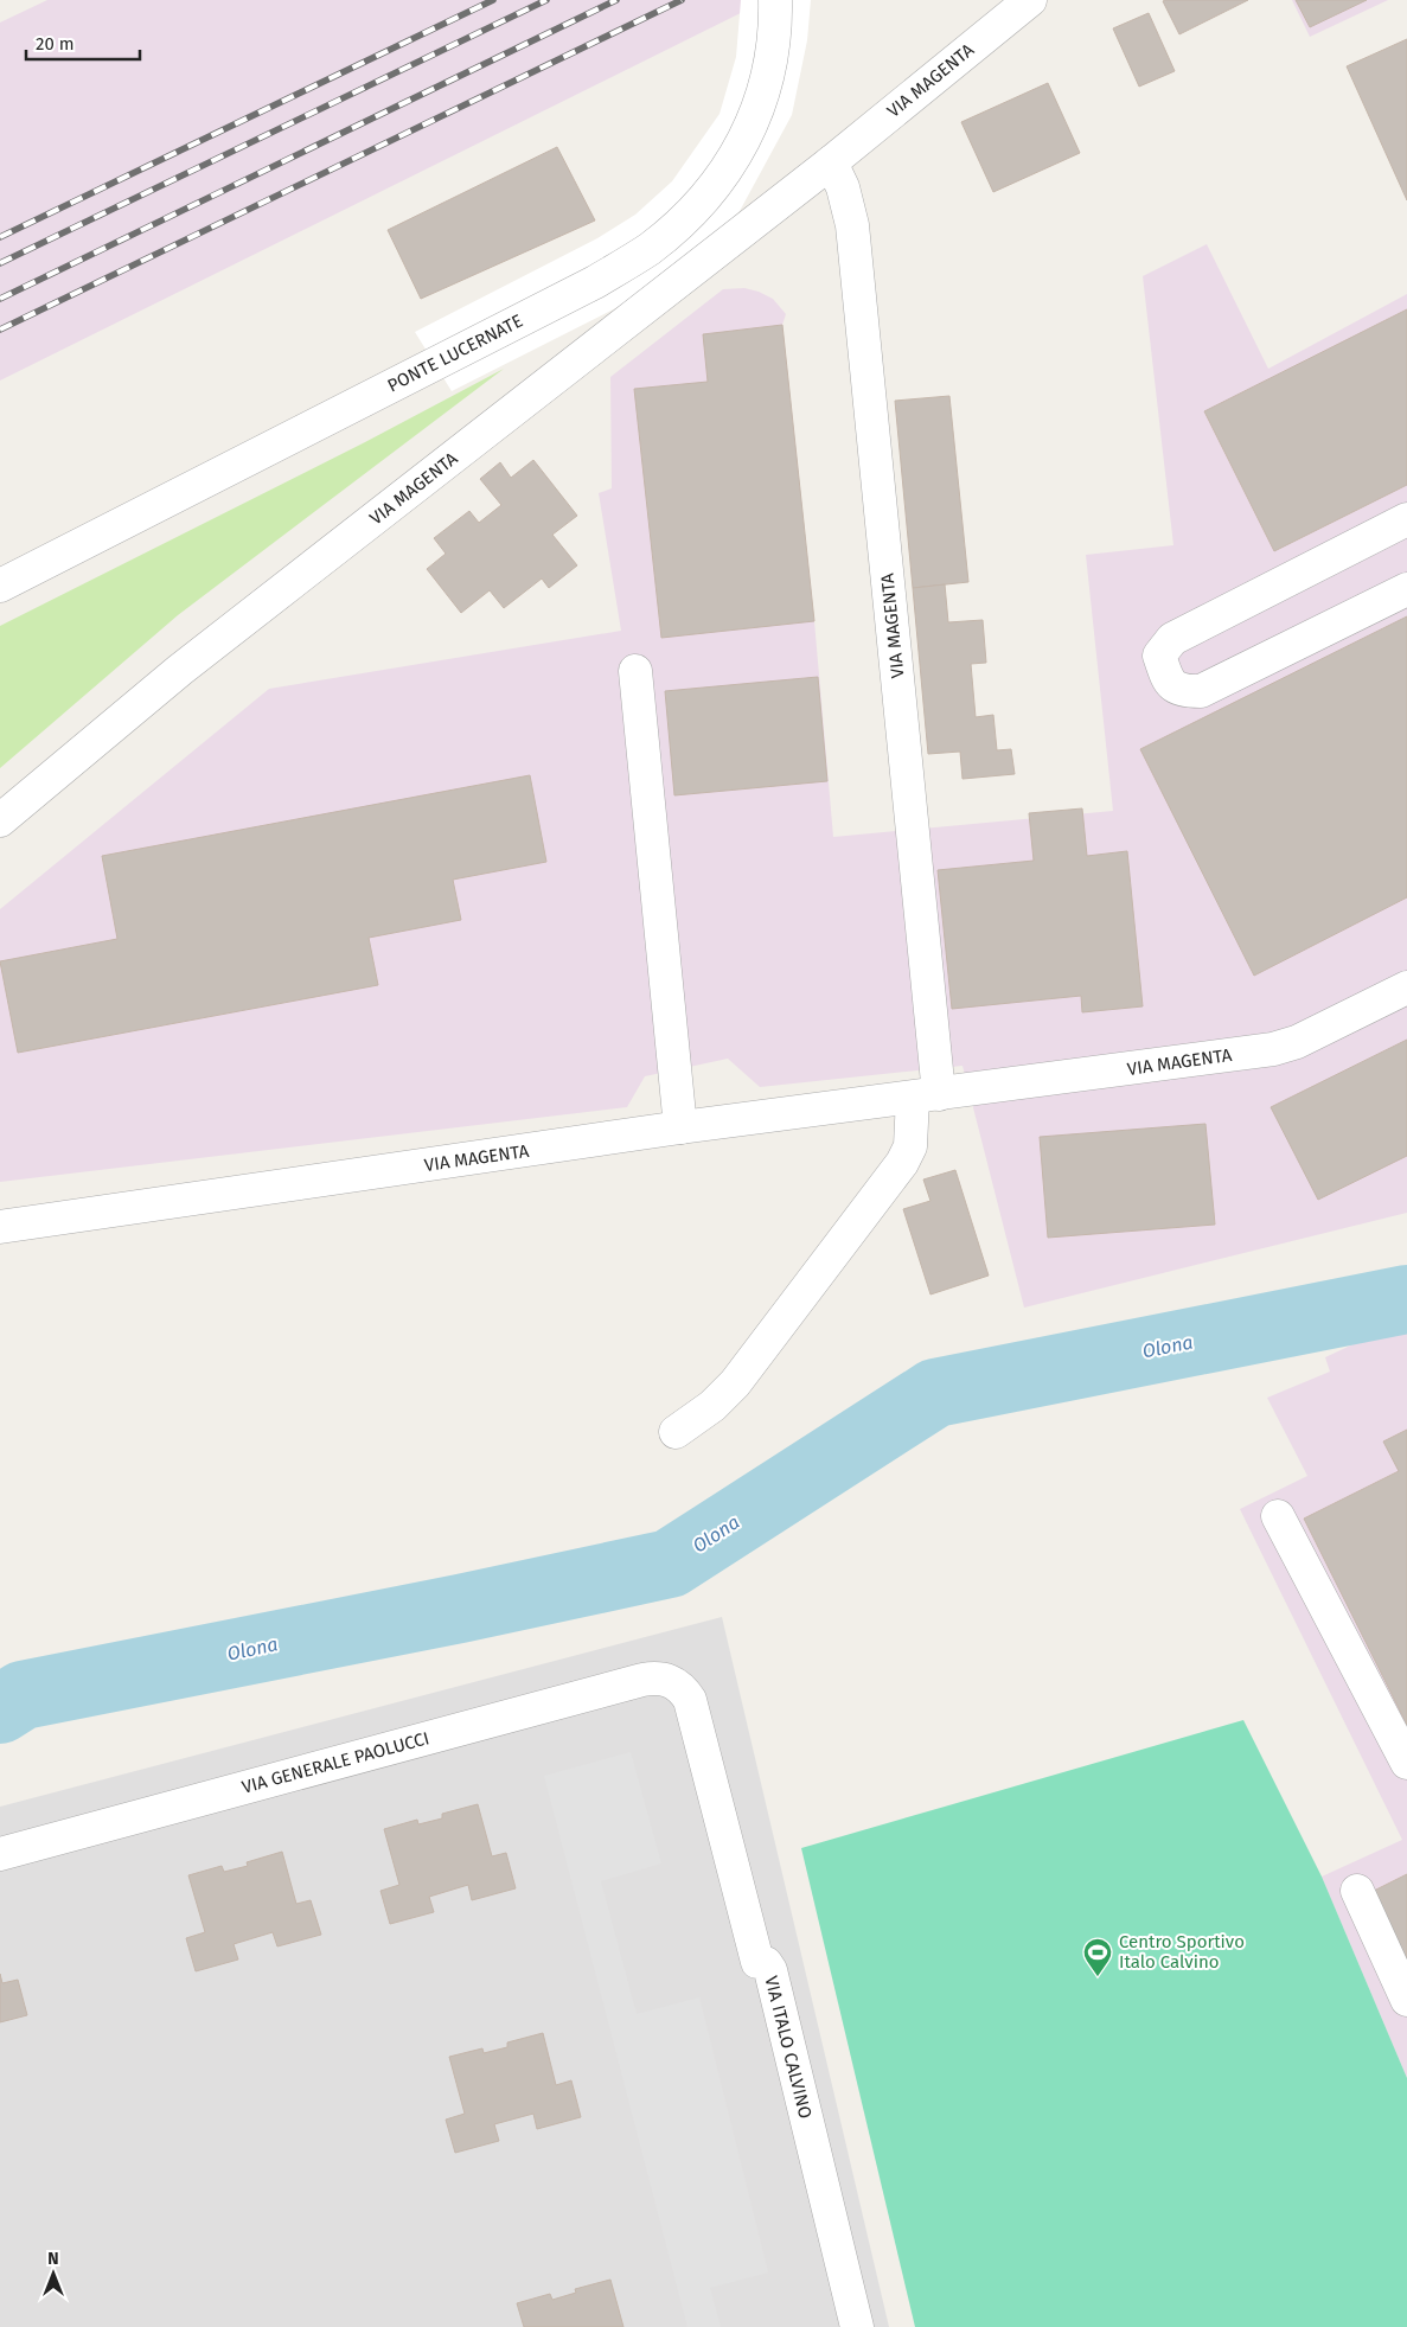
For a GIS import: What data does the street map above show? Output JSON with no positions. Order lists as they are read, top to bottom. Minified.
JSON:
{"streets":{"street":["VIA MAGENTA","PONTE LUCERNATE","VIA GENERALE PAOLUCCI","VIA ITALO CALVINO"]},"crossings":[["VIA GENERALE PAOLUCCI","VIA ITALO CALVINO"]],"water":["Olona"],"places":{"sports":["Centro Sportivo Italo Calvino"]},"scale_bar":"20 m","north":"top"}
